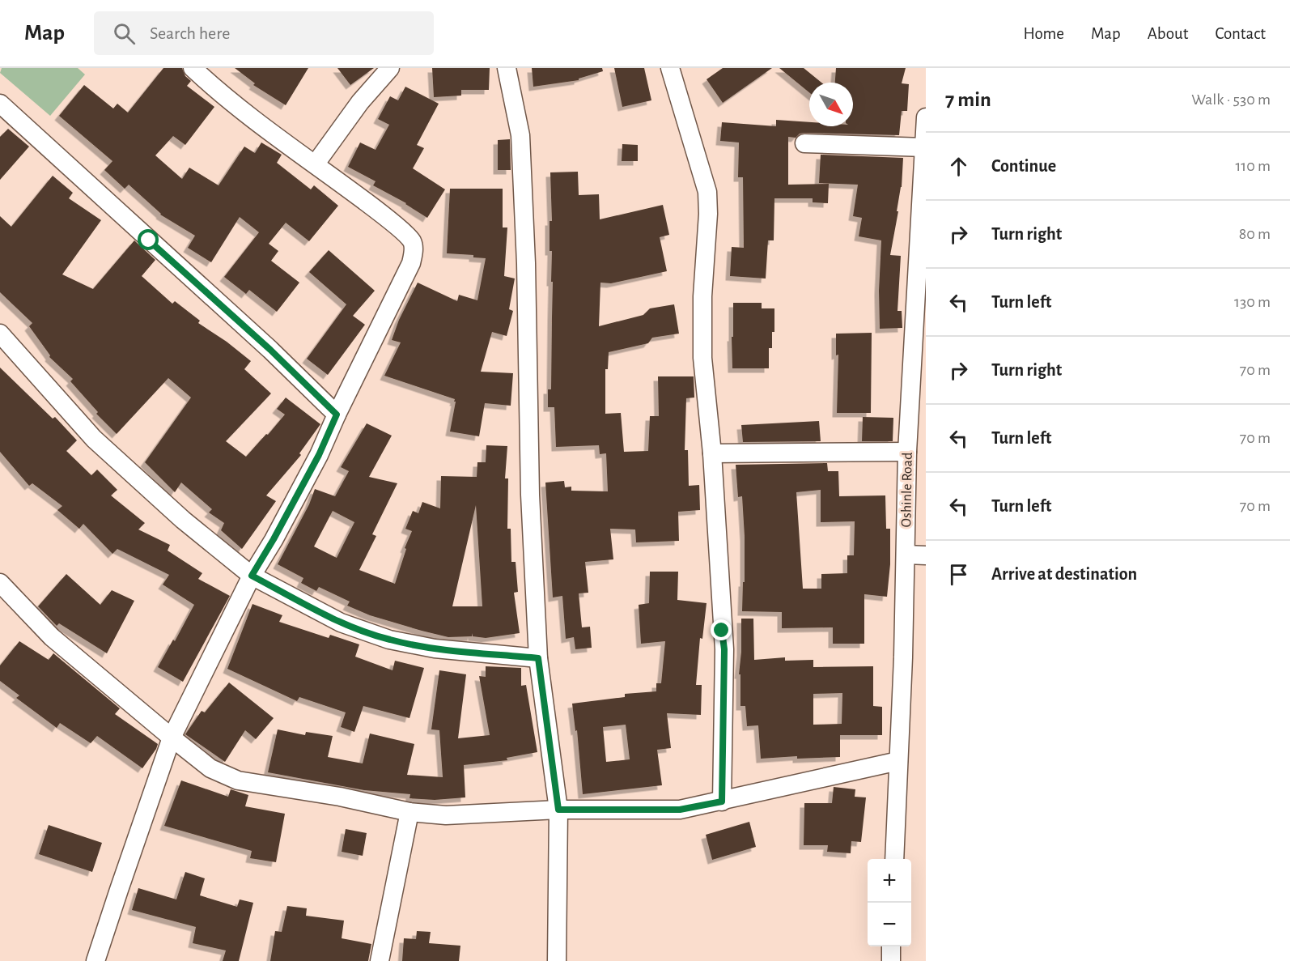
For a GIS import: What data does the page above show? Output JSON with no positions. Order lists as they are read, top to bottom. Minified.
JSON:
{"streets":{"street":["Oshinle Road"]},"north":"bottom right","page":{"header":"Map","search":"Search here","nav":["Home","Map","About","Contact"],"heading":["7 min","Walk · 530 m"],"list":[["Continue","110 m"],["Turn right","80 m"],["Turn left","130 m"],["Turn right","70 m"],["Turn left","70 m"],["Turn left","70 m"],"Arrive at destination"],"map_buttons":["+","−"]}}
